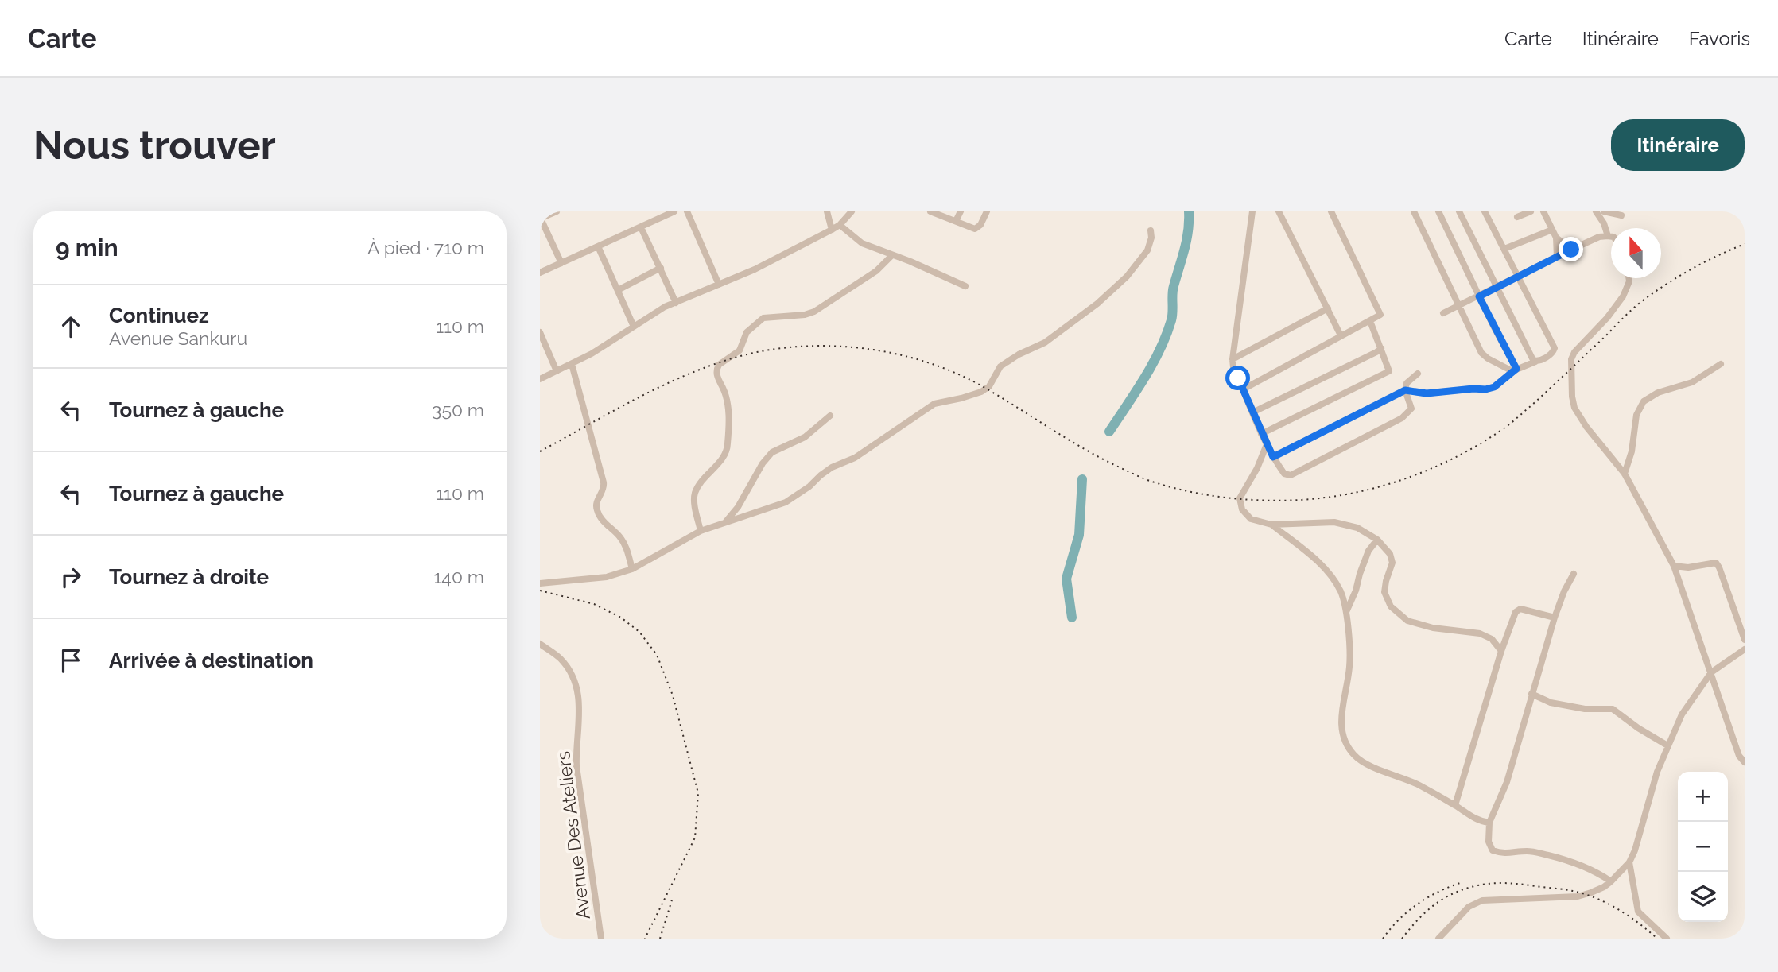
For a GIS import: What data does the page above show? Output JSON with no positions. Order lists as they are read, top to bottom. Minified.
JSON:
{"streets":{"street":["Avenue Des Ateliers"]},"north":"top","page":{"header":"Carte","nav":["Carte","Itinéraire","Favoris"],"buttons":"Itinéraire","title":"Nous trouver","heading":["9 min","À pied · 710 m"],"list":[["Continuez","Avenue Sankuru","110 m"],["Tournez à gauche","350 m"],["Tournez à gauche","110 m"],["Tournez à droite","140 m"],"Arrivée à destination"],"map_buttons":["+","−"]}}
